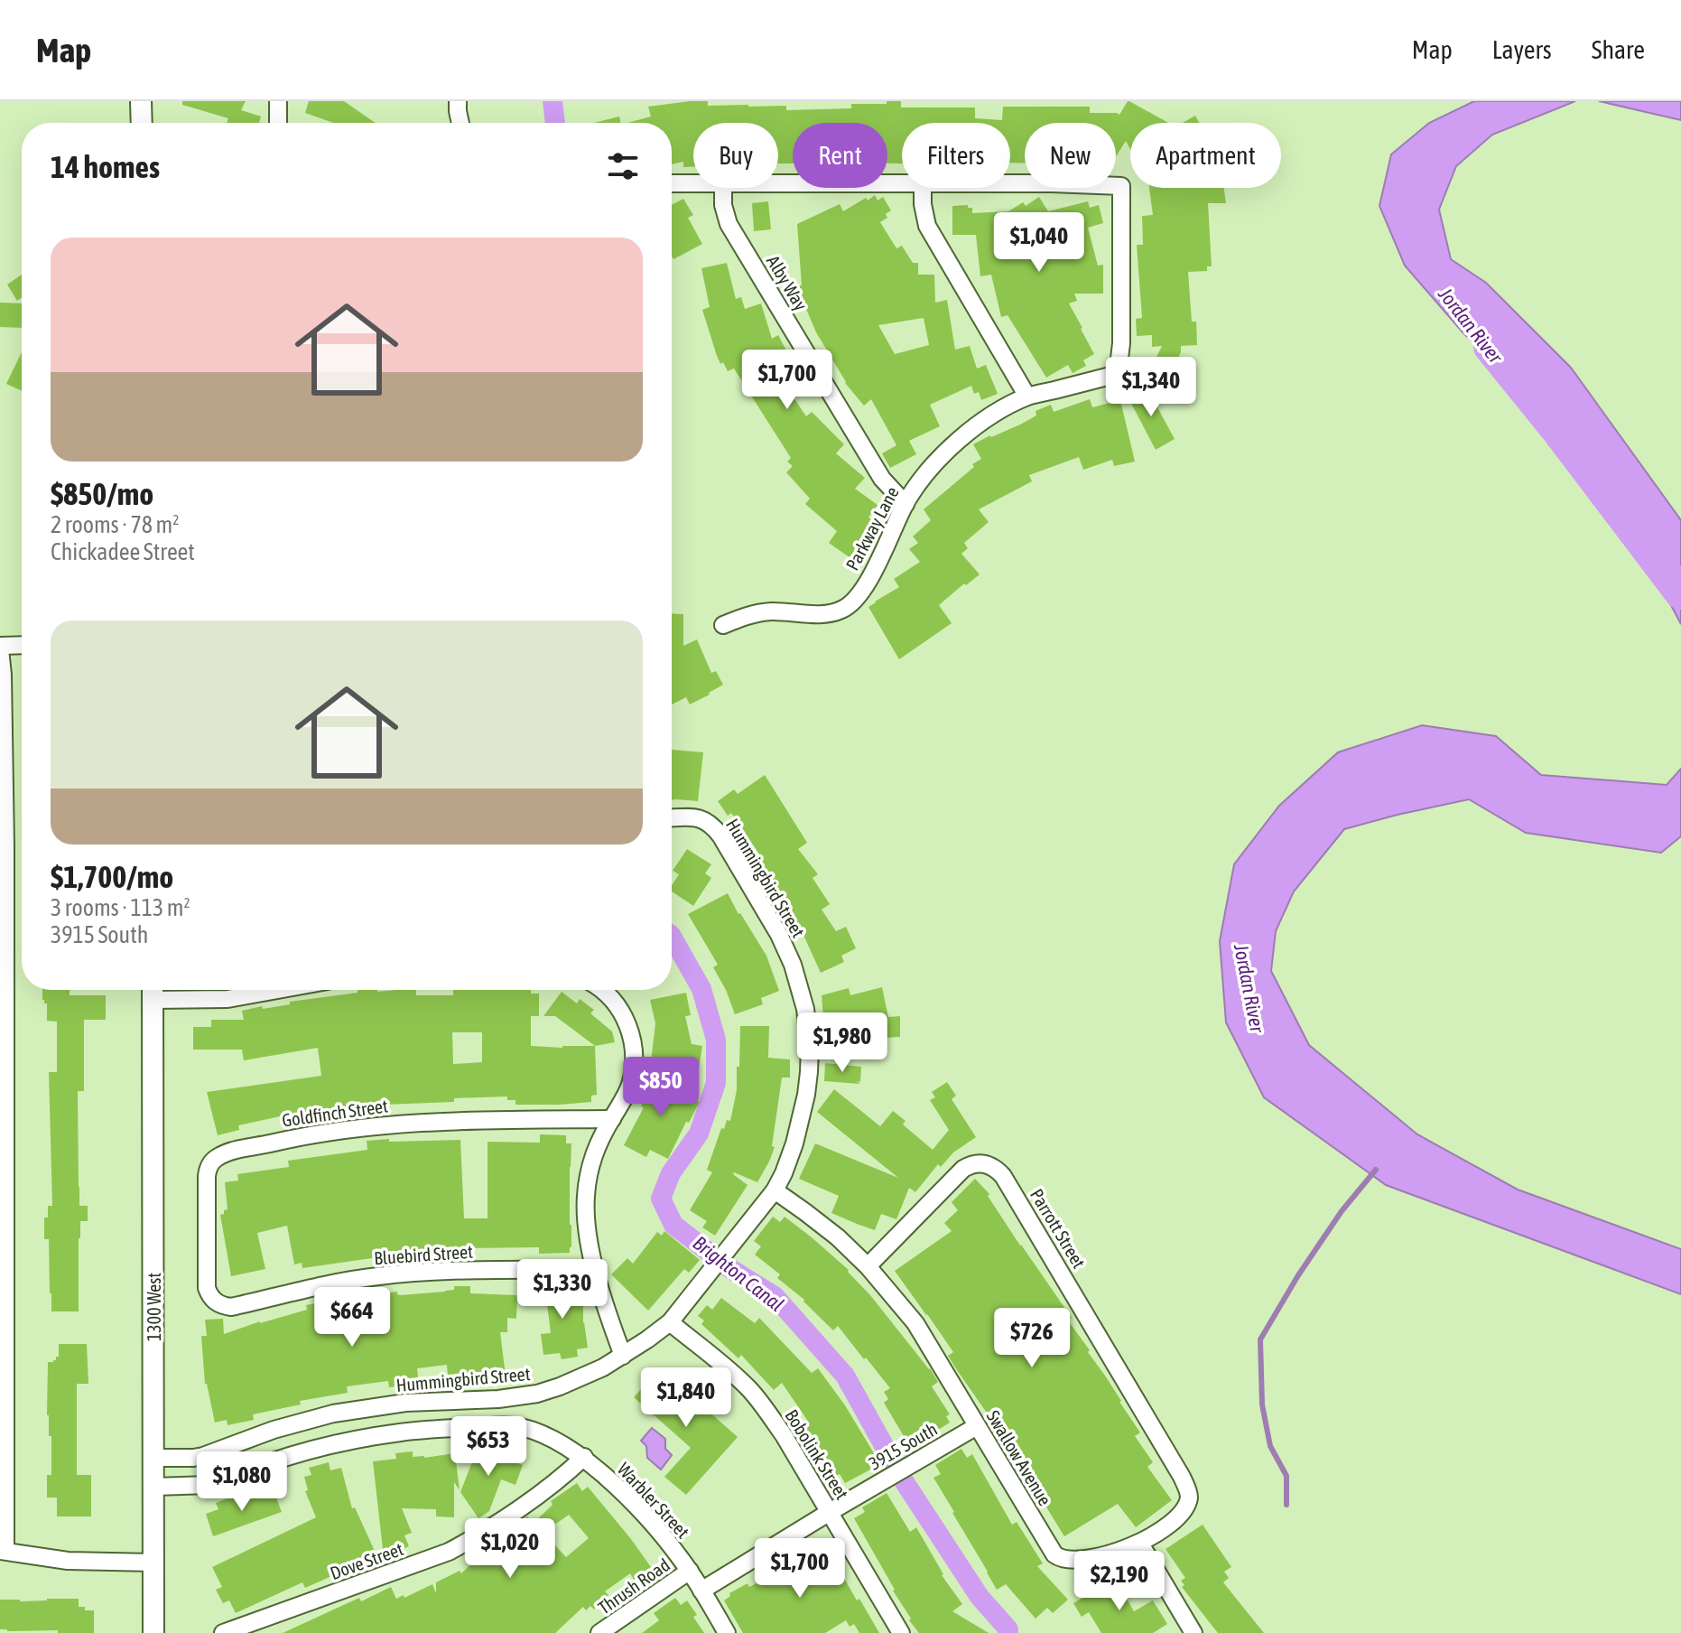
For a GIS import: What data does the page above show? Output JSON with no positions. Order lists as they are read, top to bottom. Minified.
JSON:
{"streets":{"street":["Alby Way","Parkway Lane","Hummingbird Street","Goldfinch Street","Parrott Street","Bluebird Street","1300 West","3915 South","Bobolink Street","Swallow Avenue","Warbler Street","Dove Street","Thrush Road"]},"crossings":[["Alby Way","Parkway Lane"],["Hummingbird Street","1300 West"],["Hummingbird Street","Bobolink Street"],["Hummingbird Street","Swallow Avenue"],["Goldfinch Street","Bluebird Street"],["Parrott Street","Swallow Avenue"],["1300 West","Warbler Street"],["3915 South","Bobolink Street"],["3915 South","Swallow Avenue"],["3915 South","Warbler Street"],["Warbler Street","Dove Street"],["Warbler Street","Thrush Road"]],"water":["Jordan River","Brighton Canal"],"page":{"header":"Map","nav":["Map","Layers","Share"],"chip":["Buy","Rent","Filters","New","Apartment"],"heading":"14 homes","list":[{"name":"$850/mo","note":"2 rooms · 78 m² · Chickadee Street"},{"name":"$1,700/mo","note":"3 rooms · 113 m² · 3915 South"}],"price":["$1,040","$1,700","$1,340","$1,980","$850","$1,330","$664","$726","$1,840","$653","$1,080","$1,020","$1,700","$2,190"]}}
